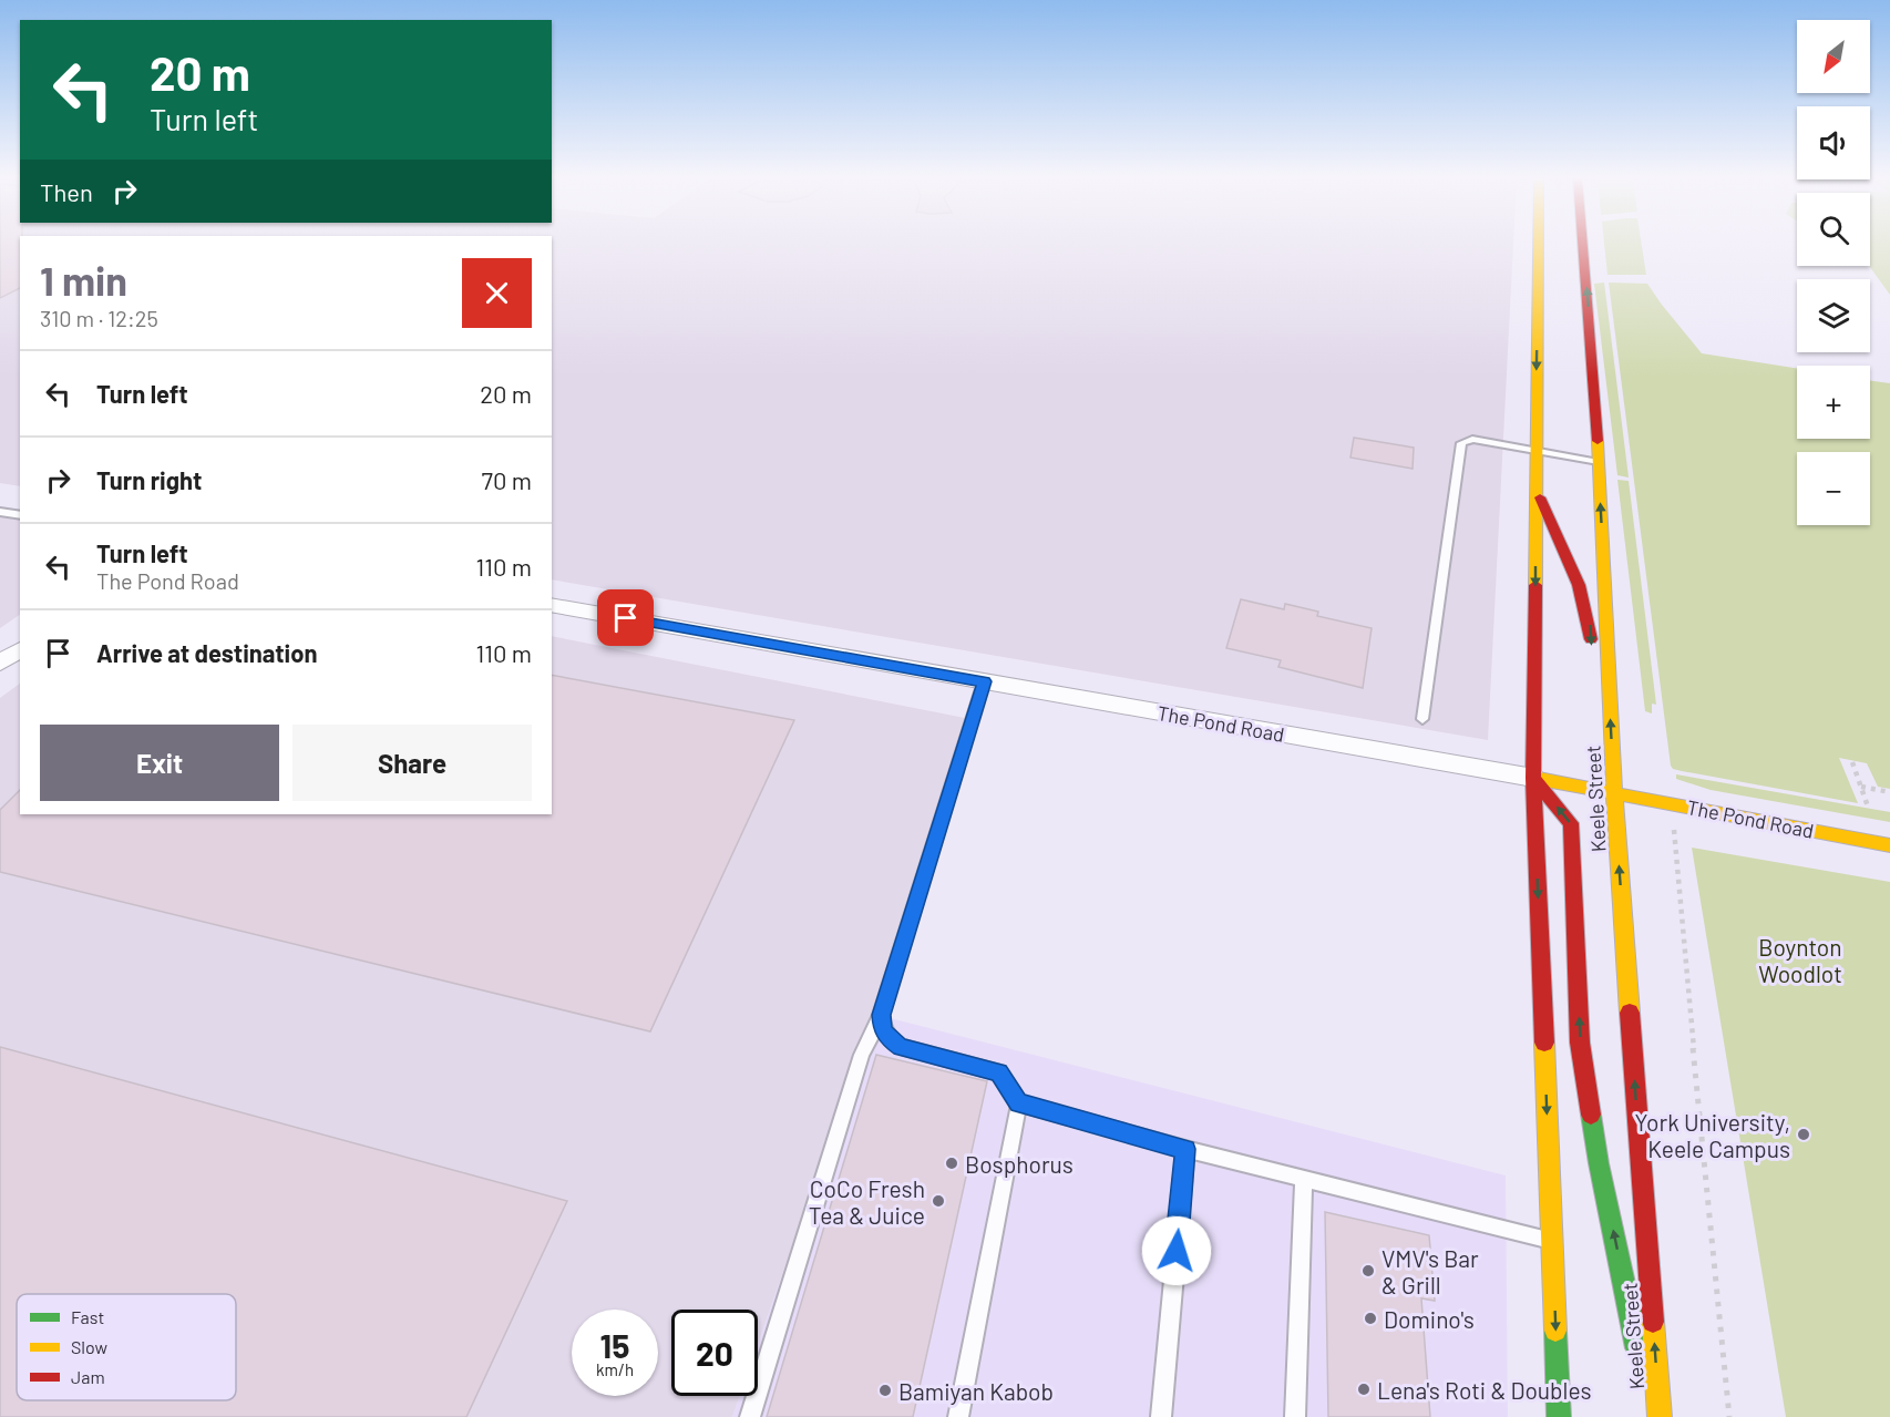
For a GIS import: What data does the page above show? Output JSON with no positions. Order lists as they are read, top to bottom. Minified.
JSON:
{"streets":{"main road":["The Pond Road","Keele Street"]},"crossings":[["The Pond Road","Keele Street"]],"parks":["Boynton Woodlot"],"places":["York University, Keele Campus","Bosphorus","CoCo Fresh Tea & Juice","VMV's Bar & Grill","Domino's","Lena's Roti & Doubles","Bamiyan Kabob"],"legend":["Fast","Slow","Jam"],"north":"bottom left","page":{"map_buttons":["+","−"],"turn":["20 m","Turn left"],"then":"Then","heading":["1 min","310 m · 12:25"],"list":[{"name":"Turn left","value":"20 m"},{"name":"Turn right","value":"70 m"},{"name":"Turn left","note":"The Pond Road","value":"110 m"},{"name":"Arrive at destination","value":"110 m"}],"buttons":["Exit","Share"],"speed":"15 km/h","limit":"20"}}
